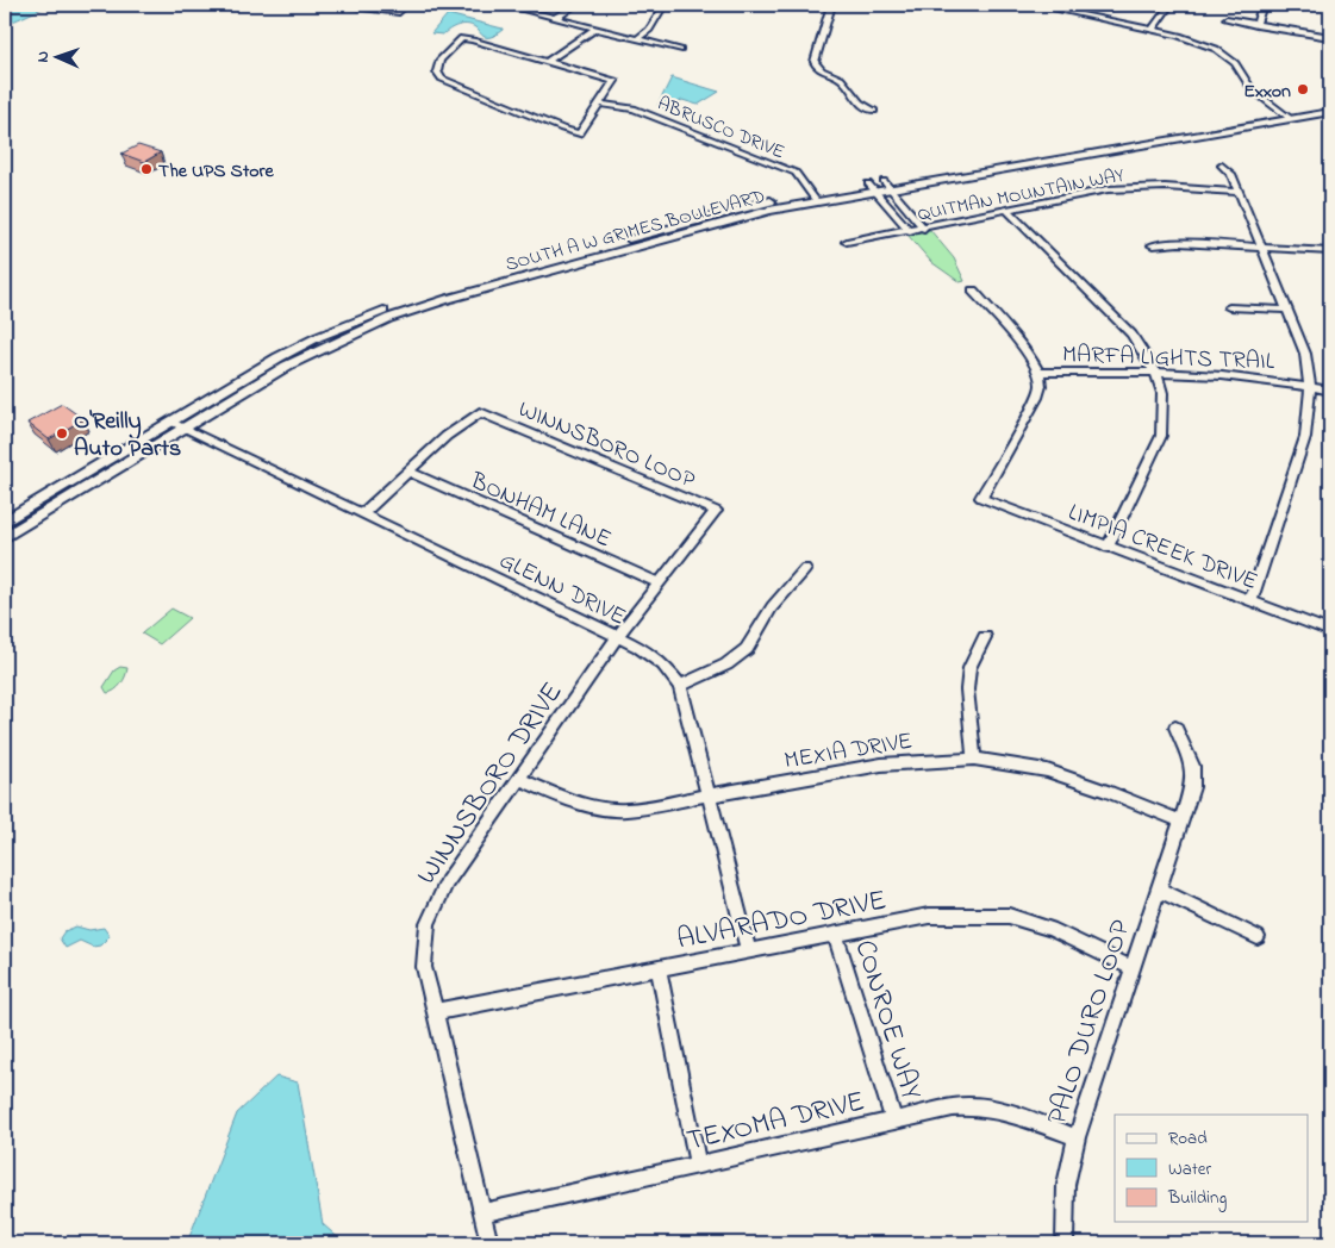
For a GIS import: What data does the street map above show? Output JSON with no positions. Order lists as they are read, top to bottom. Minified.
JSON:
{"streets":{"main road":["SOUTH A W GRIMES BOULEVARD"],"street":["ABRUSCO DRIVE","QUITMAN MOUNTAIN WAY","MARFA LIGHTS TRAIL","WINNSBORO LOOP","BONHAM LANE","LIMPIA CREEK DRIVE","GLENN DRIVE","MEXIA DRIVE","WINNSBORO DRIVE","ALVARADO DRIVE","CONROE WAY","PALO DURO LOOP","TEXOMA DRIVE"]},"crossings":[["ABRUSCO DRIVE","SOUTH A W GRIMES BOULEVARD"],["SOUTH A W GRIMES BOULEVARD","GLENN DRIVE"],["MARFA LIGHTS TRAIL","LIMPIA CREEK DRIVE"],["WINNSBORO LOOP","BONHAM LANE"],["WINNSBORO LOOP","GLENN DRIVE"],["WINNSBORO LOOP","WINNSBORO DRIVE"],["GLENN DRIVE","MEXIA DRIVE"],["GLENN DRIVE","WINNSBORO DRIVE"],["GLENN DRIVE","ALVARADO DRIVE"],["MEXIA DRIVE","WINNSBORO DRIVE"],["MEXIA DRIVE","PALO DURO LOOP"],["WINNSBORO DRIVE","ALVARADO DRIVE"],["WINNSBORO DRIVE","TEXOMA DRIVE"],["ALVARADO DRIVE","CONROE WAY"],["ALVARADO DRIVE","PALO DURO LOOP"],["CONROE WAY","TEXOMA DRIVE"],["PALO DURO LOOP","TEXOMA DRIVE"]],"places":["Exxon","The UPS Store","O'Reilly Auto Parts"],"legend":["Road","Water","Building"],"north":"left"}
